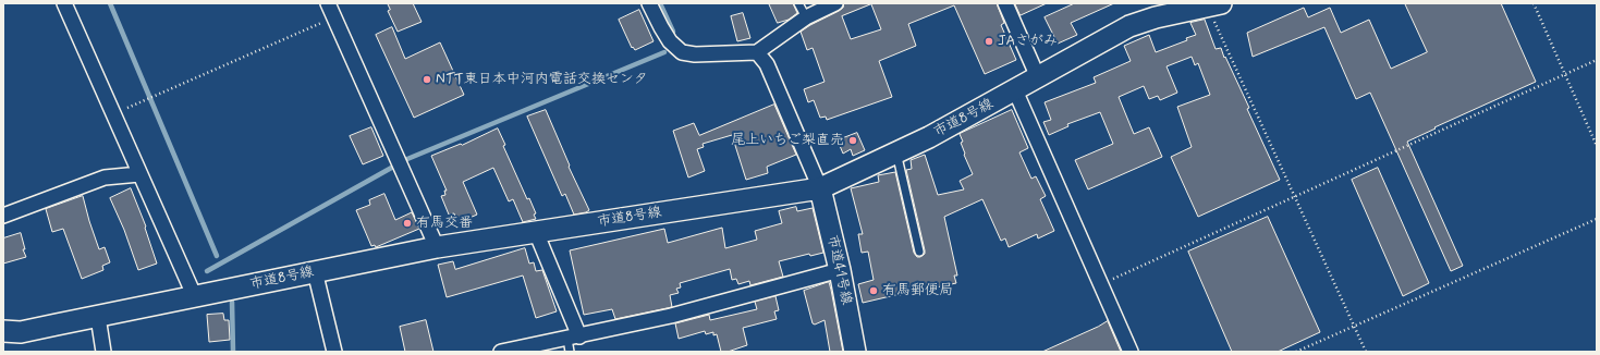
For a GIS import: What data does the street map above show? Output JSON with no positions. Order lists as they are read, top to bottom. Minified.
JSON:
{"streets":{"street":["市道8号線","市道41号線"]},"crossings":[["市道8号線","市道41号線"]],"places":["JAさがみ","NTT東日本中河内電話交換センタ","尾上いちご梨直売","有馬交番","有馬郵便局"]}
